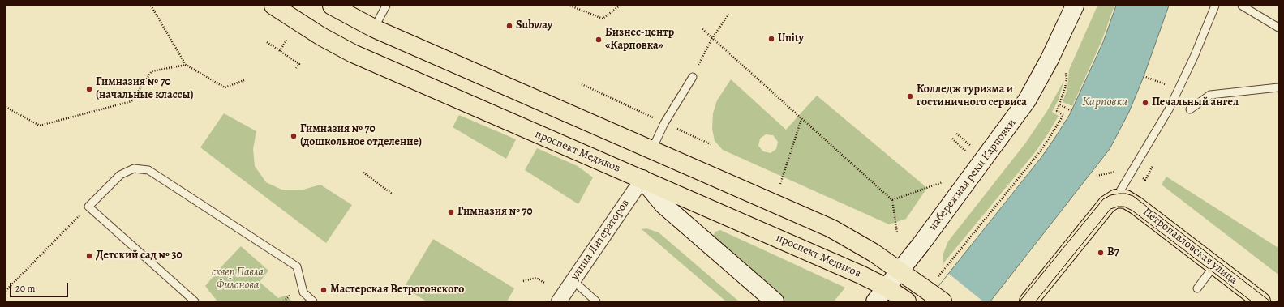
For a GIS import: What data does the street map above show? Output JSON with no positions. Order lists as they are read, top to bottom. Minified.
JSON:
{"streets":{"main road":["проспект Медиков","Петропавловская улица"],"street":["набережная реки Карповки","улица Литераторов"]},"crossings":[["проспект Медиков","набережная реки Карповки"],["проспект Медиков","улица Литераторов"]],"water":["Карповка"],"parks":["сквер Павла Филонова"],"places":["Subway","Unity","Бизнес-центр «Карповка»","Гимназия № 70 (начальные классы)","Колледж туризма и гостиничного сервиса","Печальный ангел","Гимназия № 70 (дошкольное отделение)","Гимназия № 70","B7","Детский сад № 30","Мастерская Ветрогонского"],"scale_bar":"20 m"}
